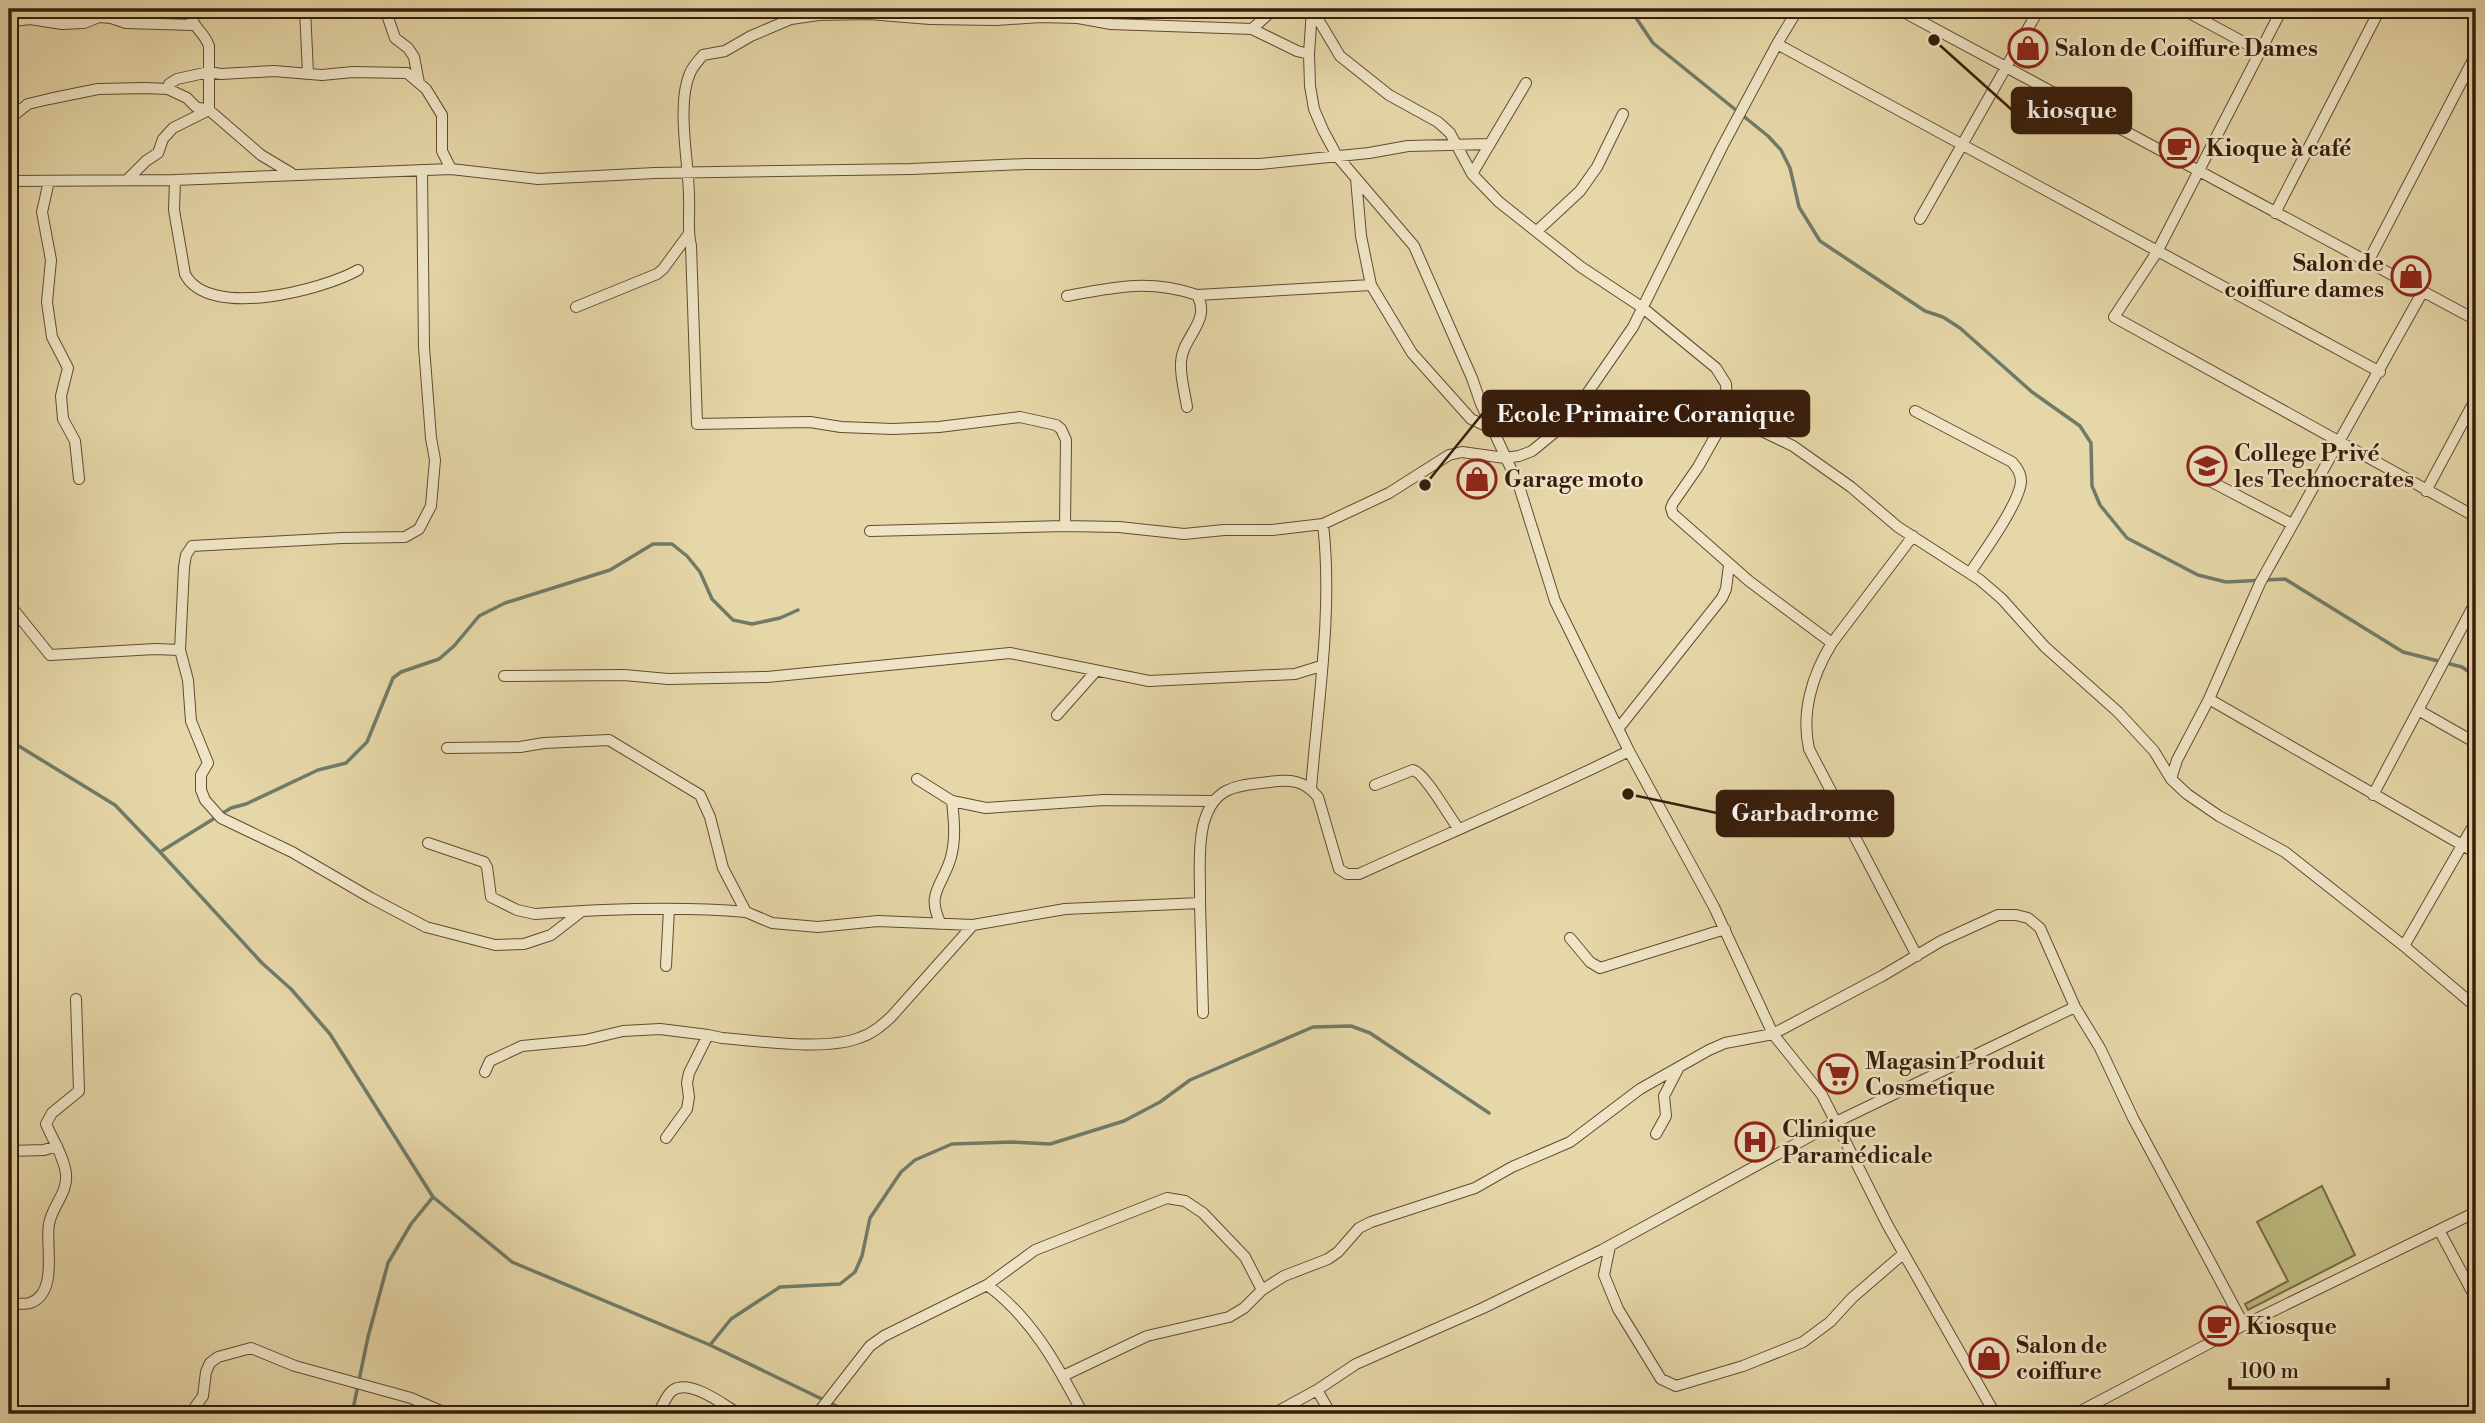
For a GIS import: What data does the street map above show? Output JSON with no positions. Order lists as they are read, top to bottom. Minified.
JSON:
{"places":{"other":["kiosque","Ecole Primaire Coranique","Garbadrome"],"shop":["Salon de Coiffure Dames","Salon de coiffure dames","Garage moto","Salon de coiffure"],"cafe":["Kioque à café","Kiosque"],"school or university":["College Privé les Technocrates"],"supermarket":["Magasin Produit Cosmetique"],"hospital":["Clinique Paramédicale"]},"scale_bar":"100 m"}
